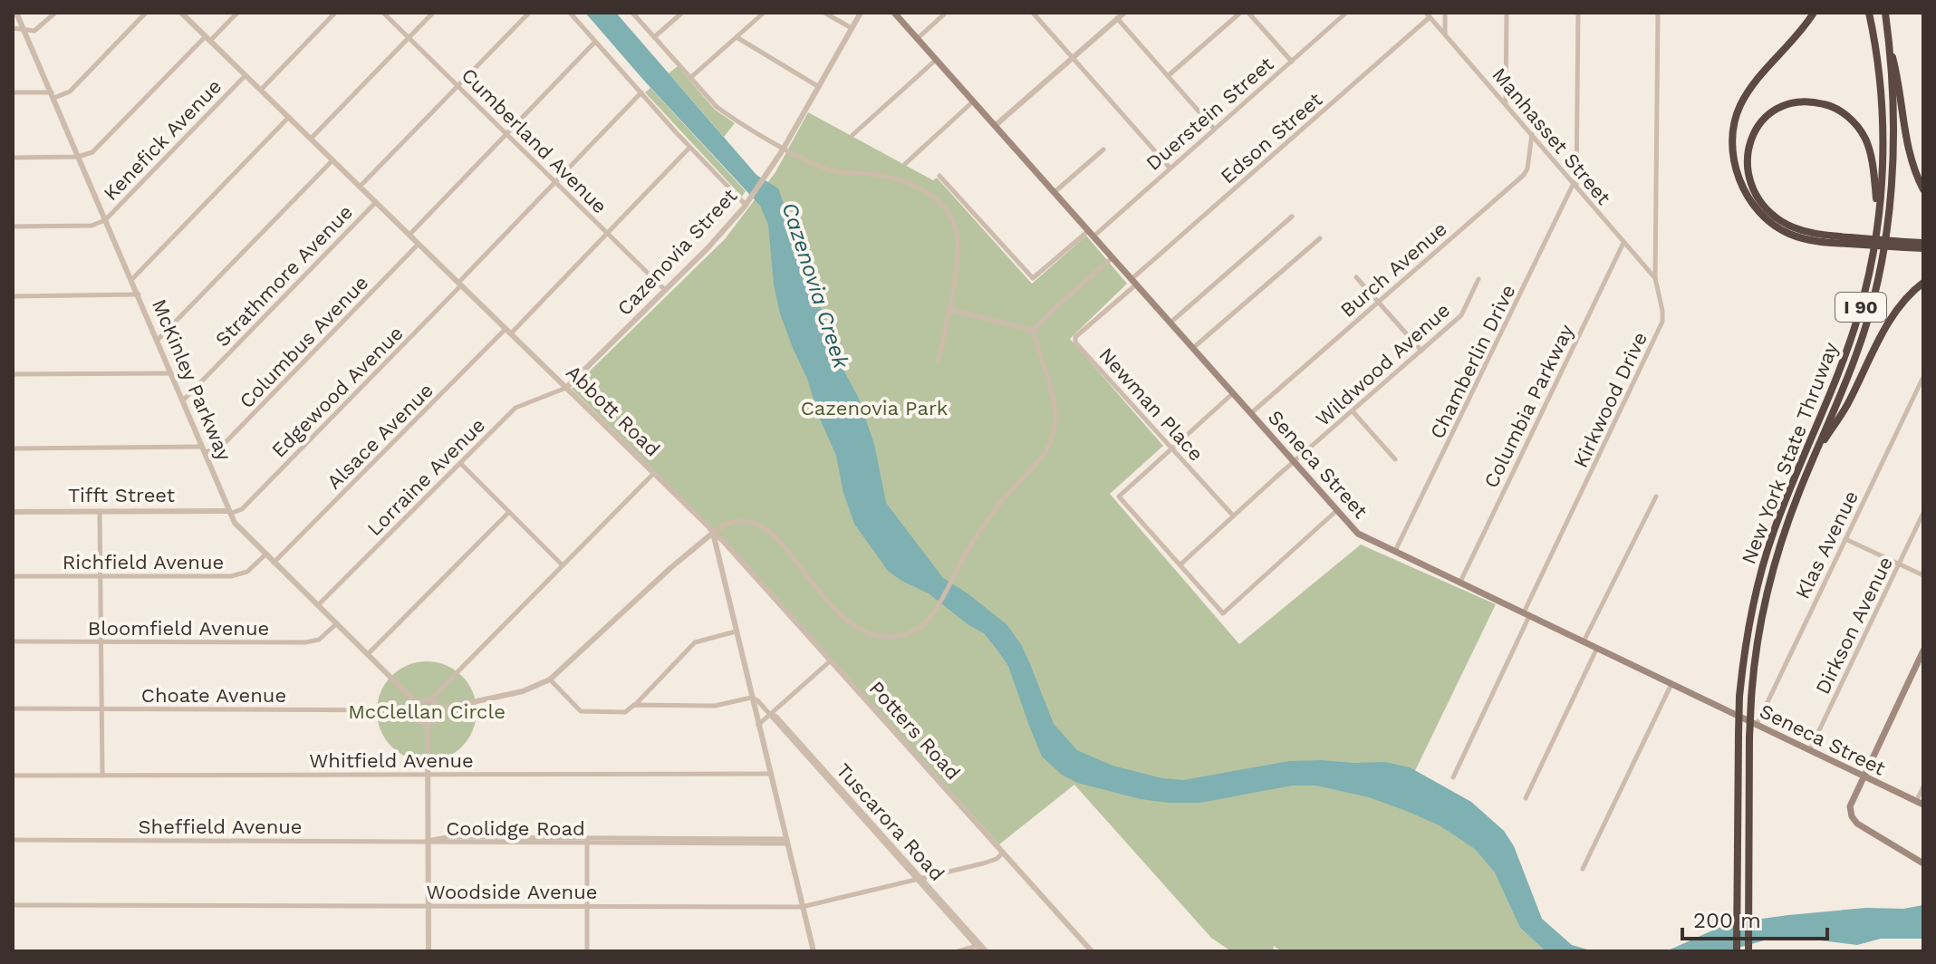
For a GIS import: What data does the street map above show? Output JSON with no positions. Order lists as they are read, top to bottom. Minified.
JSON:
{"streets":{"highway":["I 90","New York State Thruway"],"main road":["Seneca Street"],"street":["Duerstein Street","Manhasset Street","Edson Street","Kenefick Avenue","Cumberland Avenue","Cazenovia Street","Burch Avenue","Strathmore Avenue","Columbus Avenue","Chamberlin Drive","Wildwood Avenue","McKinley Parkway","Edgewood Avenue","Kirkwood Drive","Newman Place","Columbia Parkway","Abbott Road","Alsace Avenue","Lorraine Avenue","Tifft Street","Klas Avenue","Richfield Avenue","Dirkson Avenue","Bloomfield Avenue","Choate Avenue","Potters Road","Whitfield Avenue","Tuscarora Road","Sheffield Avenue","Coolidge Road","Woodside Avenue"]},"crossings":[["Duerstein Street","Seneca Street"],["Manhasset Street","Edson Street"],["Manhasset Street","Burch Avenue"],["Manhasset Street","Chamberlin Drive"],["Manhasset Street","Kirkwood Drive"],["Manhasset Street","Columbia Parkway"],["Edson Street","Newman Place"],["Edson Street","Seneca Street"],["Kenefick Avenue","McKinley Parkway"],["Kenefick Avenue","Abbott Road"],["Cumberland Avenue","Cazenovia Street"],["Cumberland Avenue","Edgewood Avenue"],["Cumberland Avenue","Alsace Avenue"],["Cazenovia Street","Abbott Road"],["Cazenovia Street","Lorraine Avenue"],["Burch Avenue","Seneca Street"],["Strathmore Avenue","McKinley Parkway"],["Strathmore Avenue","Abbott Road"],["Columbus Avenue","McKinley Parkway"],["Columbus Avenue","Abbott Road"],["Chamberlin Drive","Seneca Street"],["Wildwood Avenue","Newman Place"],["Wildwood Avenue","Seneca Street"],["McKinley Parkway","Edgewood Avenue"],["McKinley Parkway","Alsace Avenue"],["McKinley Parkway","Lorraine Avenue"],["McKinley Parkway","Tifft Street"],["McKinley Parkway","Richfield Avenue"],["McKinley Parkway","Bloomfield Avenue"],["McKinley Parkway","Choate Avenue"],["Edgewood Avenue","Abbott Road"],["Edgewood Avenue","Tifft Street"],["Kirkwood Drive","Seneca Street"],["Newman Place","Seneca Street"],["Columbia Parkway","Seneca Street"],["Abbott Road","Alsace Avenue"],["Abbott Road","Lorraine Avenue"],["Abbott Road","Potters Road"],["Seneca Street","Klas Avenue"],["Seneca Street","Dirkson Avenue"],["Potters Road","Woodside Avenue"],["Tuscarora Road","Woodside Avenue"],["Sheffield Avenue","Coolidge Road"]],"water":["Cazenovia Creek"],"parks":["Cazenovia Park","McClellan Circle"],"scale_bar":"200 m"}
